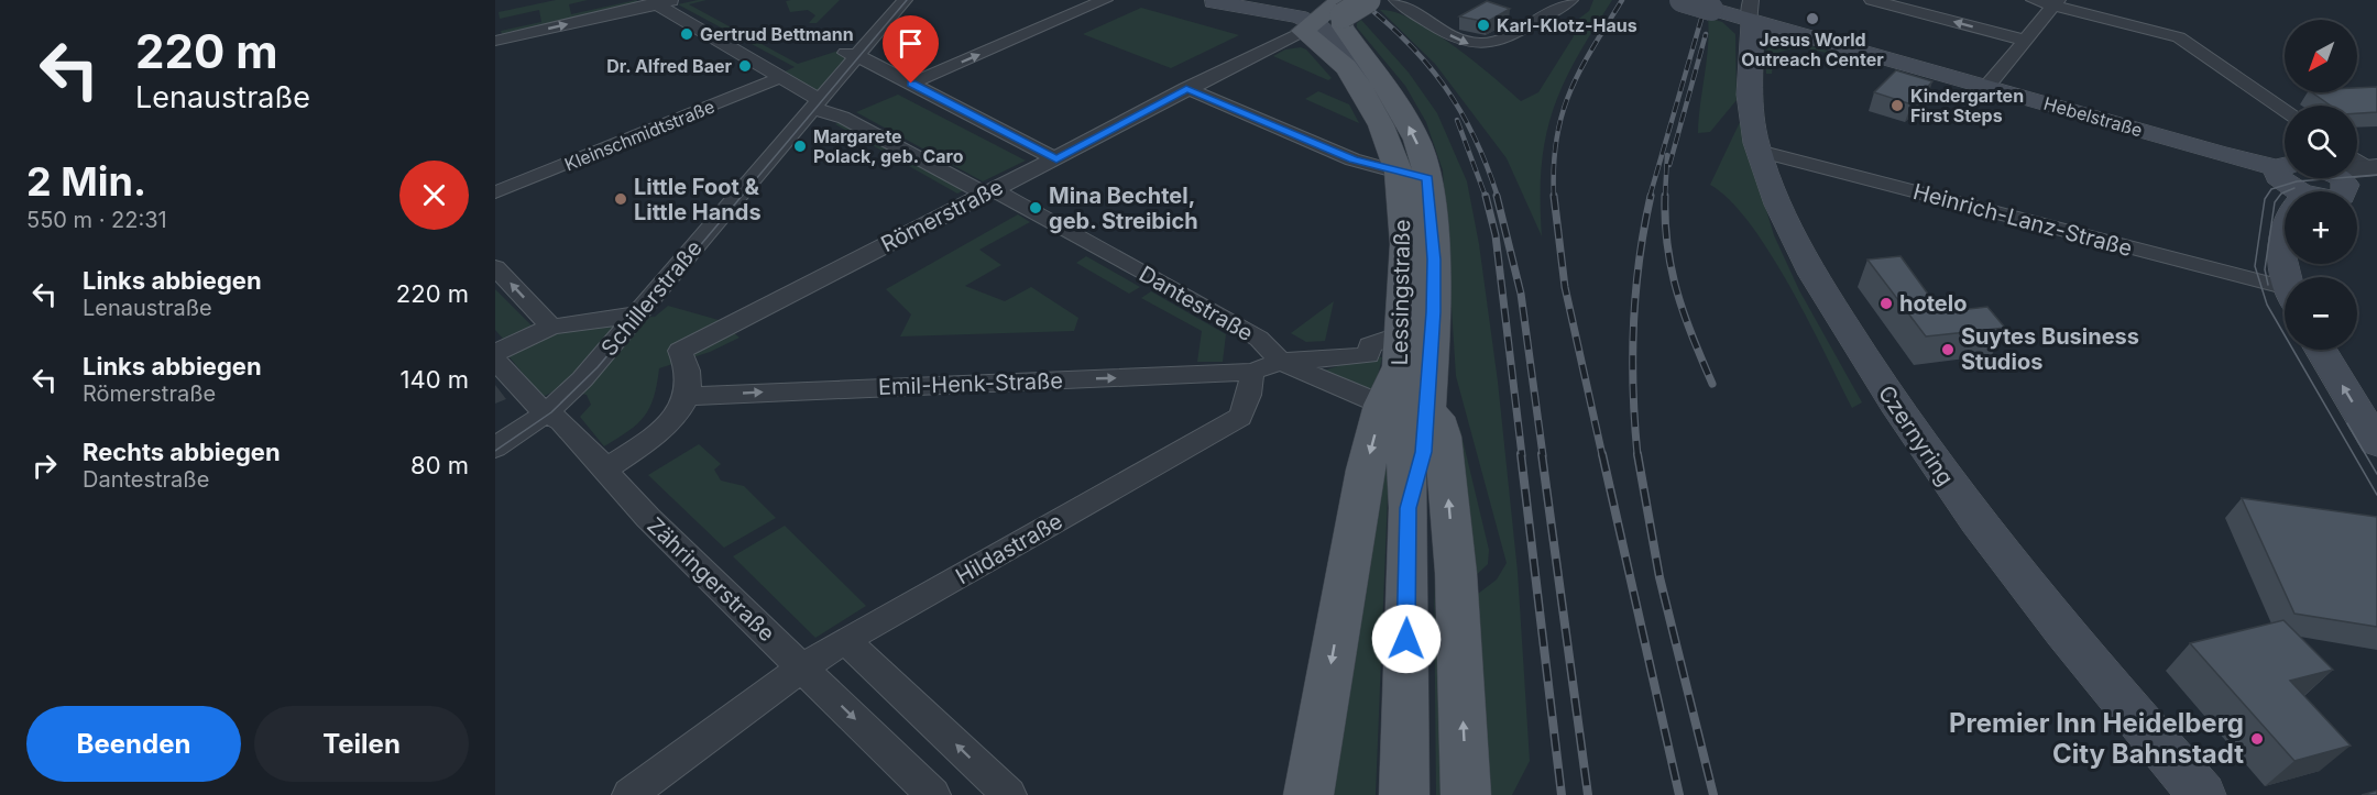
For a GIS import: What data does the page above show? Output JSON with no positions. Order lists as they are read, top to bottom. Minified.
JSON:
{"streets":{"main road":["Hebelstraße","Römerstraße","Lessingstraße","Czernyring"],"street":["Kleinschmidtstraße","Heinrich-Lanz-Straße","Schillerstraße","Dantestraße","Emil-Henk-Straße","Hildastraße","Zähringerstraße"]},"crossings":[["Hebelstraße","Czernyring"],["Kleinschmidtstraße","Dantestraße"],["Römerstraße","Lessingstraße"],["Römerstraße","Dantestraße"],["Römerstraße","Emil-Henk-Straße"],["Heinrich-Lanz-Straße","Czernyring"],["Schillerstraße","Dantestraße"],["Schillerstraße","Zähringerstraße"],["Emil-Henk-Straße","Hildastraße"],["Hildastraße","Zähringerstraße"]],"one_way":["Emil-Henk-Straße"],"places":["Jesus World Outreach Center","Karl-Klotz-Haus","Gertrud Bettmann","Dr. Alfred Baer","Kindergarten First Steps","Margarete Polack, geb. Caro","Little Foot & Little Hands","Mina Bechtel, geb. Streibich","hotelo","Suytes Business Studios","Premier Inn Heidelberg City Bahnstadt"],"north":"bottom left","page":{"turn":["220 m","Lenaustraße"],"map_buttons":["+","−"],"heading":["2 Min.","550 m · 22:31"],"list":[{"name":"Links abbiegen","note":"Lenaustraße","value":"220 m"},{"name":"Links abbiegen","note":"Römerstraße","value":"140 m"},{"name":"Rechts abbiegen","note":"Dantestraße","value":"80 m"}],"buttons":["Beenden","Teilen"]}}
